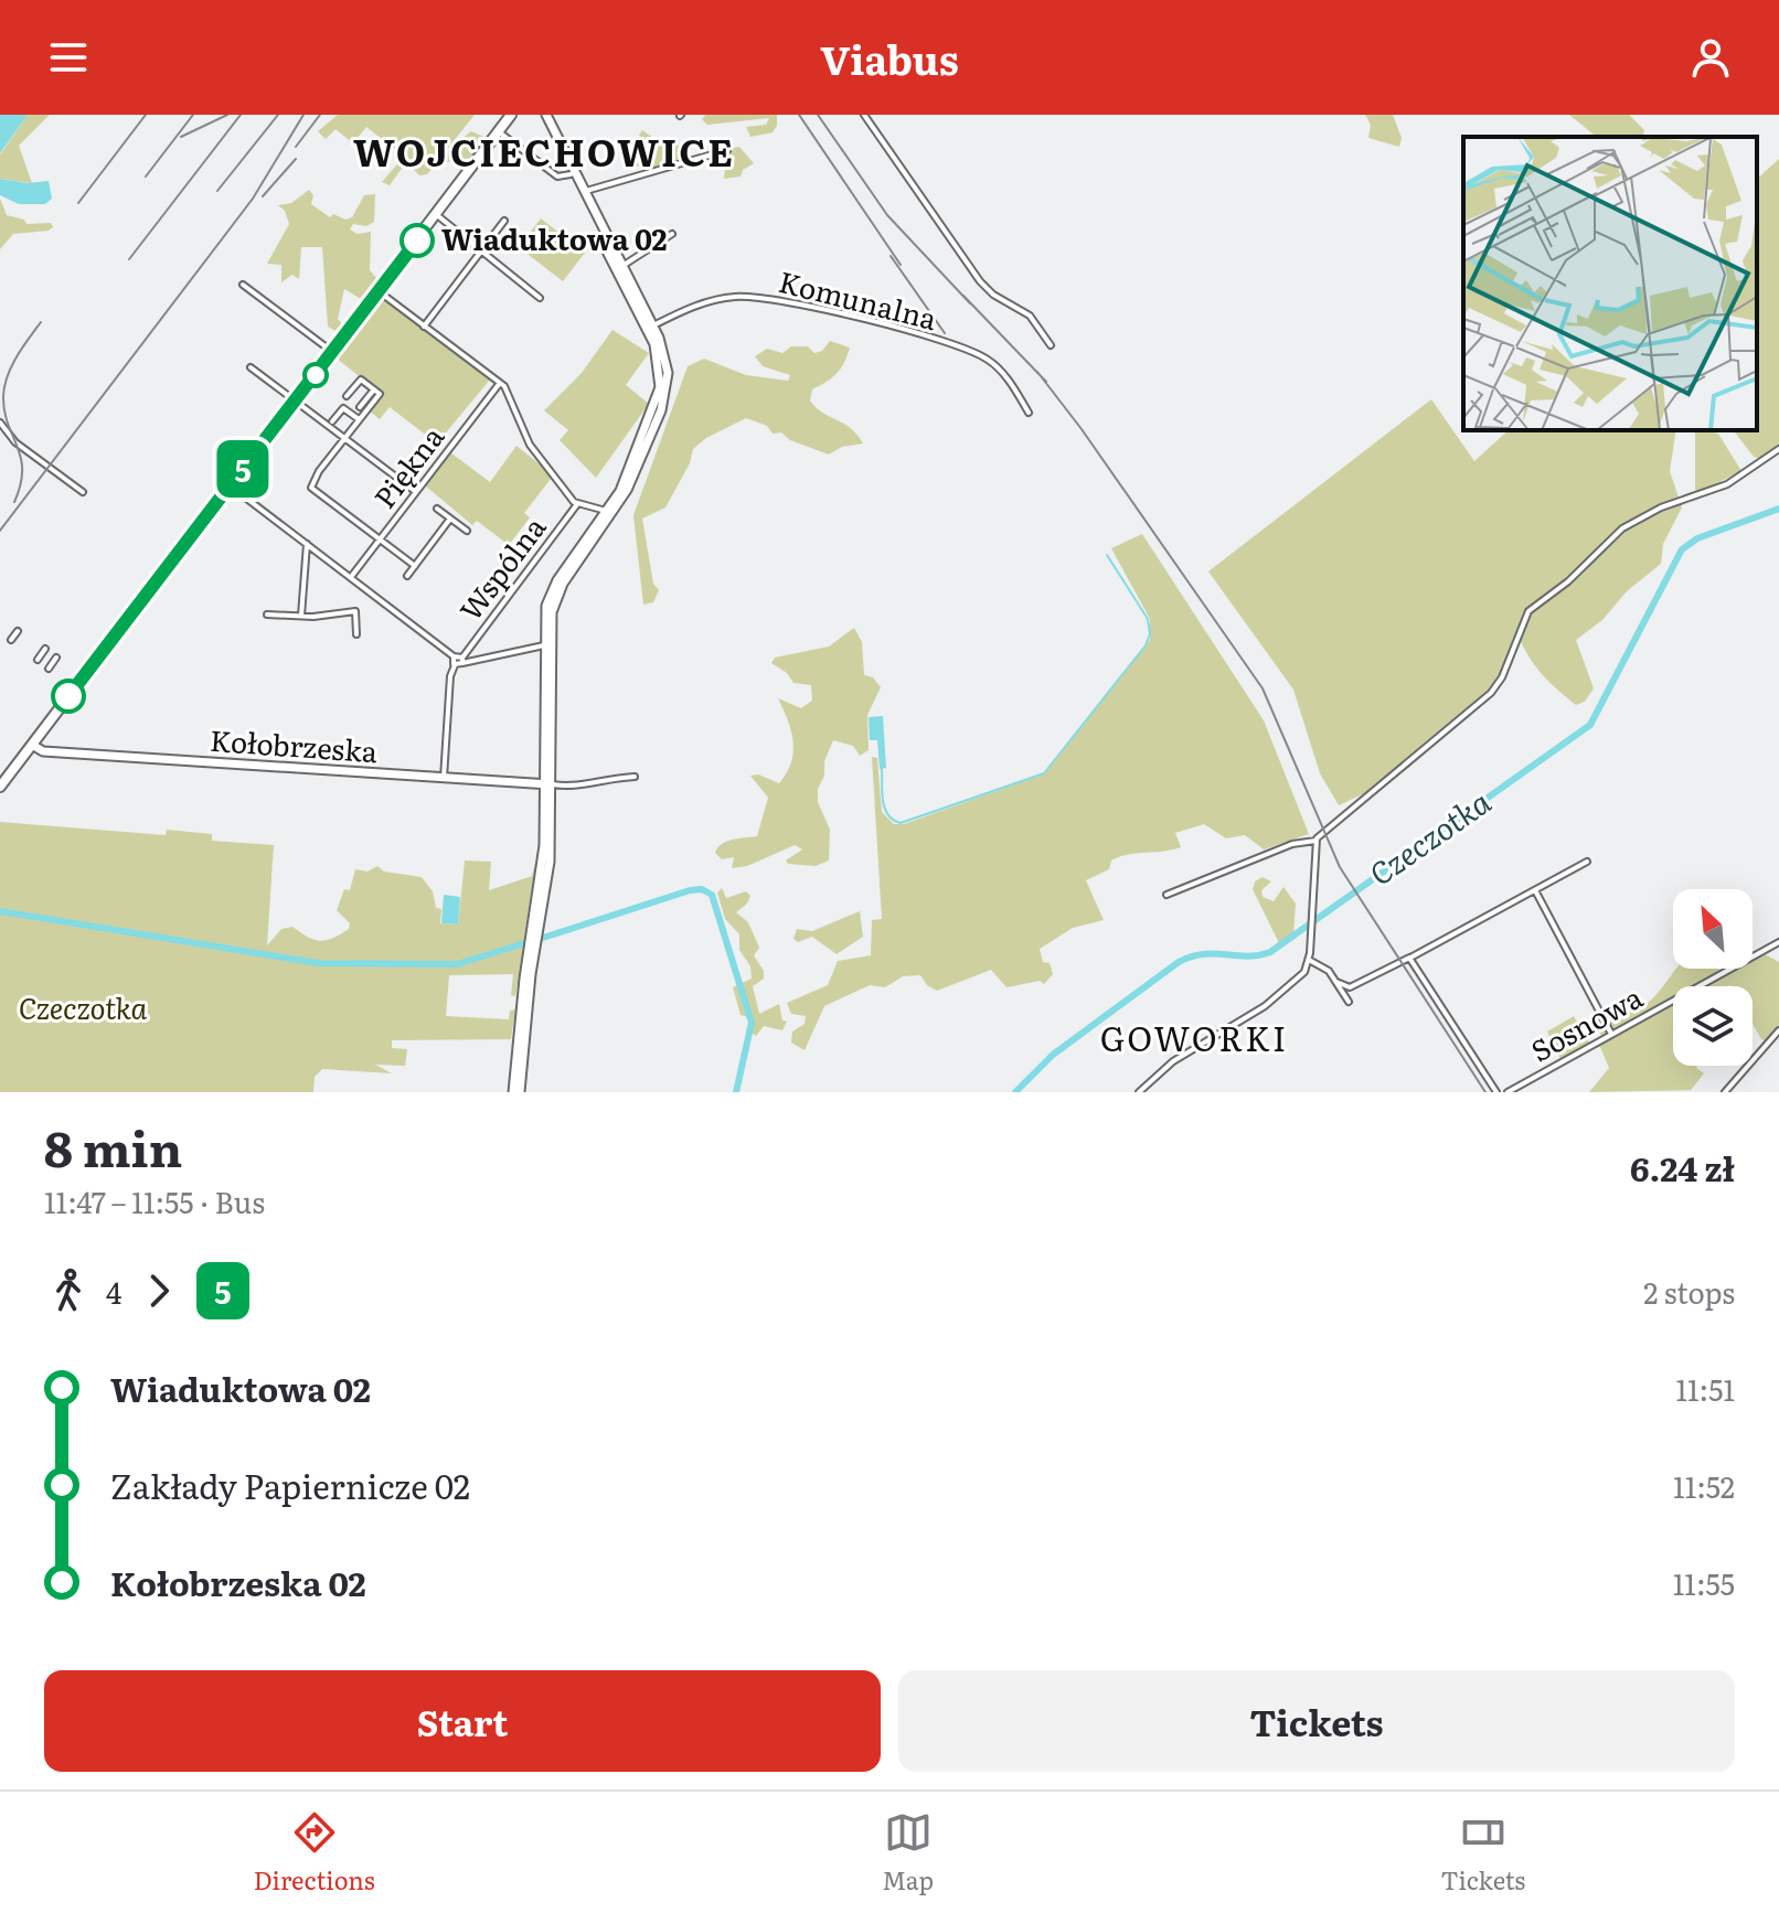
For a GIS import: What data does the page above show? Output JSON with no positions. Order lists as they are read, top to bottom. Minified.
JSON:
{"streets":{"main road":["Kołobrzeska"],"street":["Komunalna","Piękna","Wspólna","Sosnowa"]},"districts":["WOJCIECHOWICE","GOWORKI"],"water":["Czeczotka"],"parks":["Czeczotka"],"places":["Wiaduktowa 02"],"lines":["bus line 5"],"north":"top left","page":{"header":"Viabus","on_map":"5","heading":["8 min","11:47 – 11:55 · Bus","6.24 zł"],"legs":["4","5","2 stops"],"list":[{"name":"Wiaduktowa 02","value":"11:51"},{"name":"Zakłady Papiernicze 02","value":"11:52"},{"name":"Kołobrzeska 02","value":"11:55"}],"buttons":["Start","Tickets"],"tabs":["Directions","Map","Tickets"]}}
